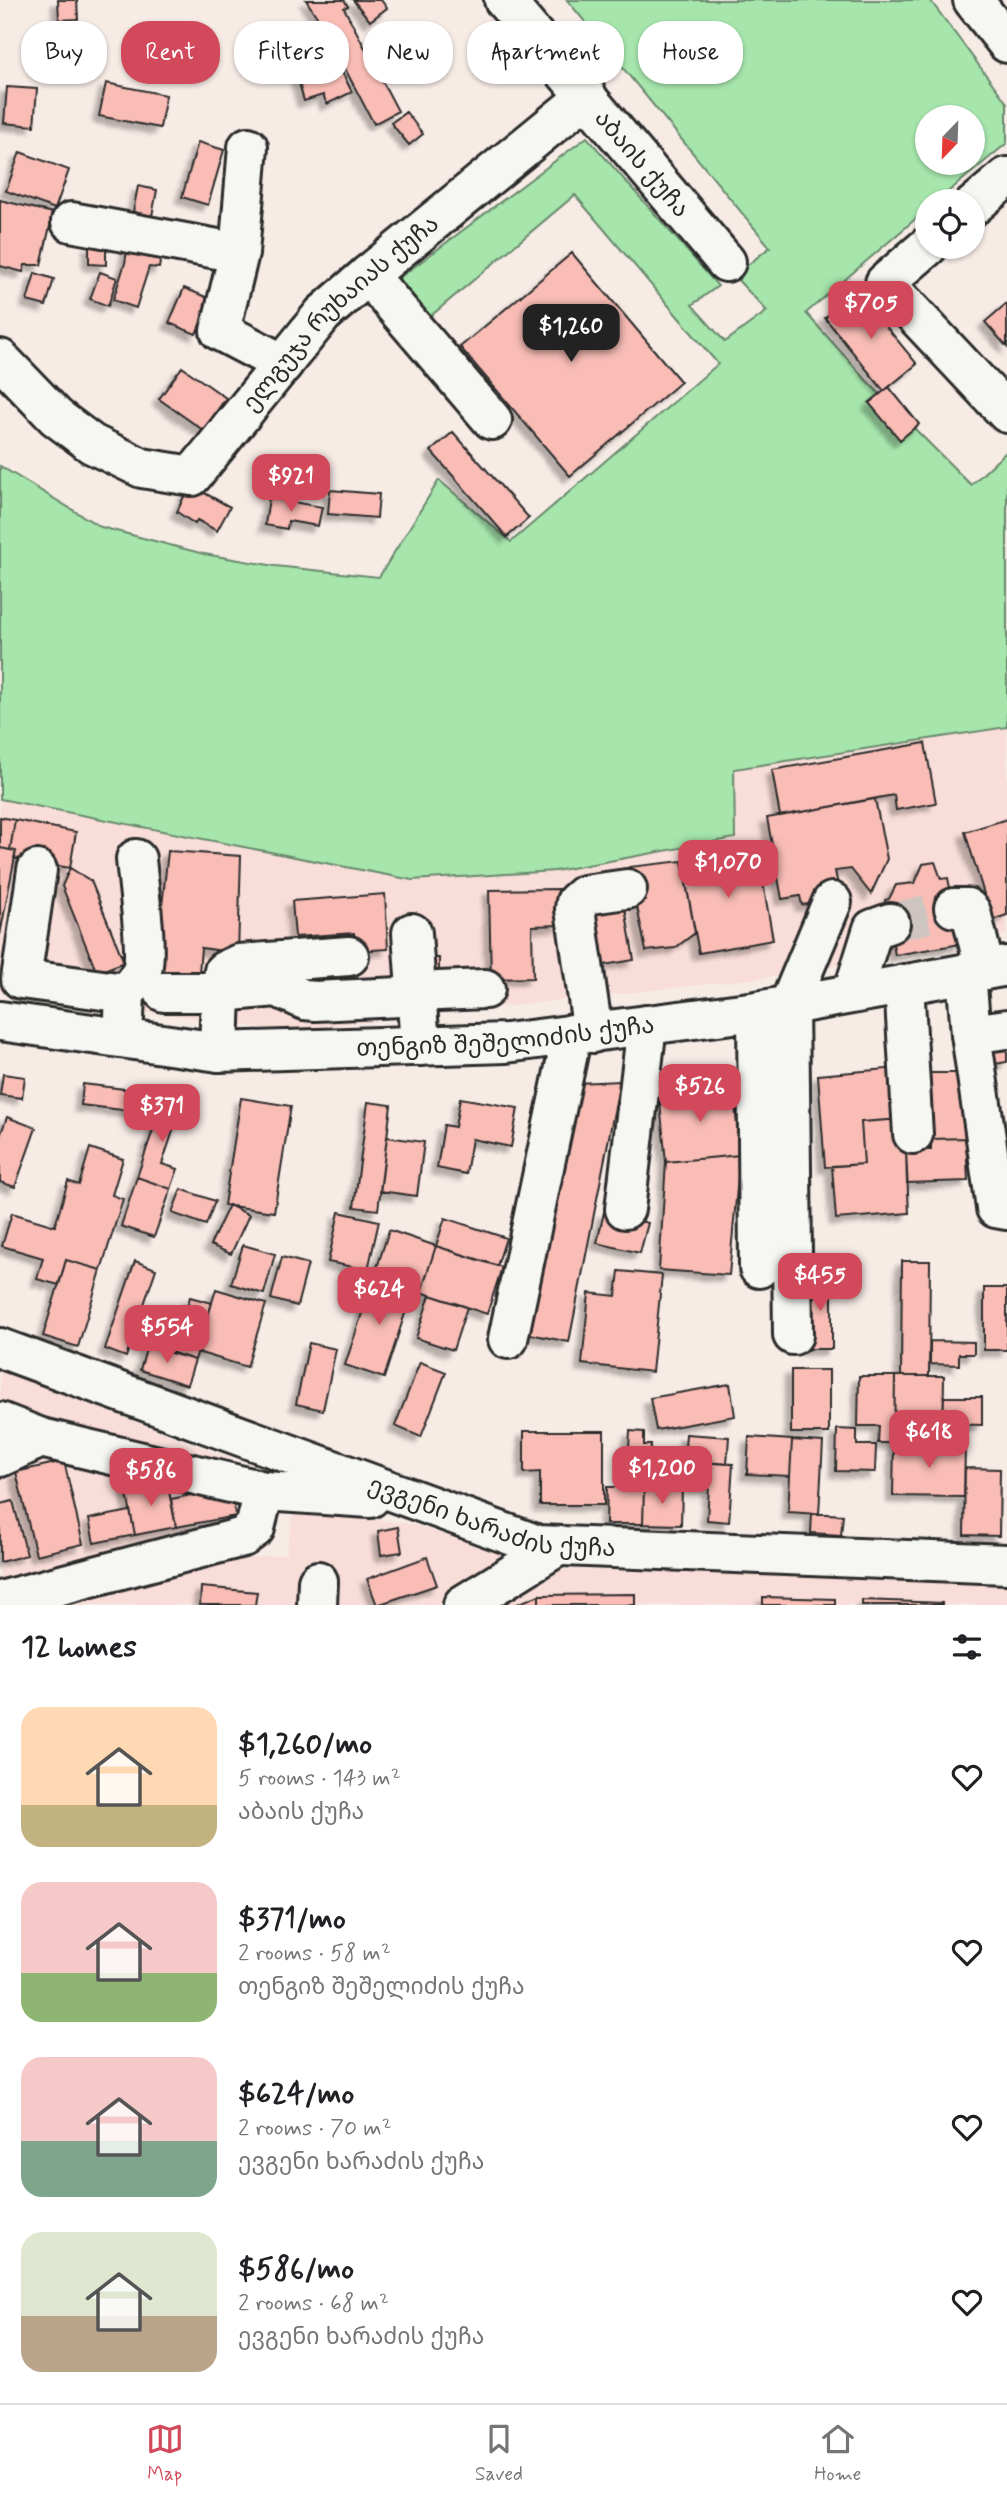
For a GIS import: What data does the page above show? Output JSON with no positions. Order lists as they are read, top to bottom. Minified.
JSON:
{"streets":{"street":["აბაის ქუჩა","ელგუჯა რუხაიას ქუჩა","თენგიზ შეშელიძის ქუჩა","ევგენი ხარაძის ქუჩა"]},"crossings":[["აბაის ქუჩა","ელგუჯა რუხაიას ქუჩა"]],"north":"bottom left","page":{"chip":["Buy","Rent","Filters","New","Apartment","House"],"price":["$705","$1,260","$921","$1,070","$526","$371","$455","$624","$554","$618","$1,200","$586"],"heading":"12 homes","list":[{"name":"$1,260/mo","note":"5 rooms · 143 m² · აბაის ქუჩა"},{"name":"$371/mo","note":"2 rooms · 58 m² · თენგიზ შეშელიძის ქუჩა"},{"name":"$624/mo","note":"2 rooms · 70 m² · ევგენი ხარაძის ქუჩა"},{"name":"$586/mo","note":"2 rooms · 68 m² · ევგენი ხარაძის ქუჩა"}],"tabs":["Map","Saved","Home"]}}
